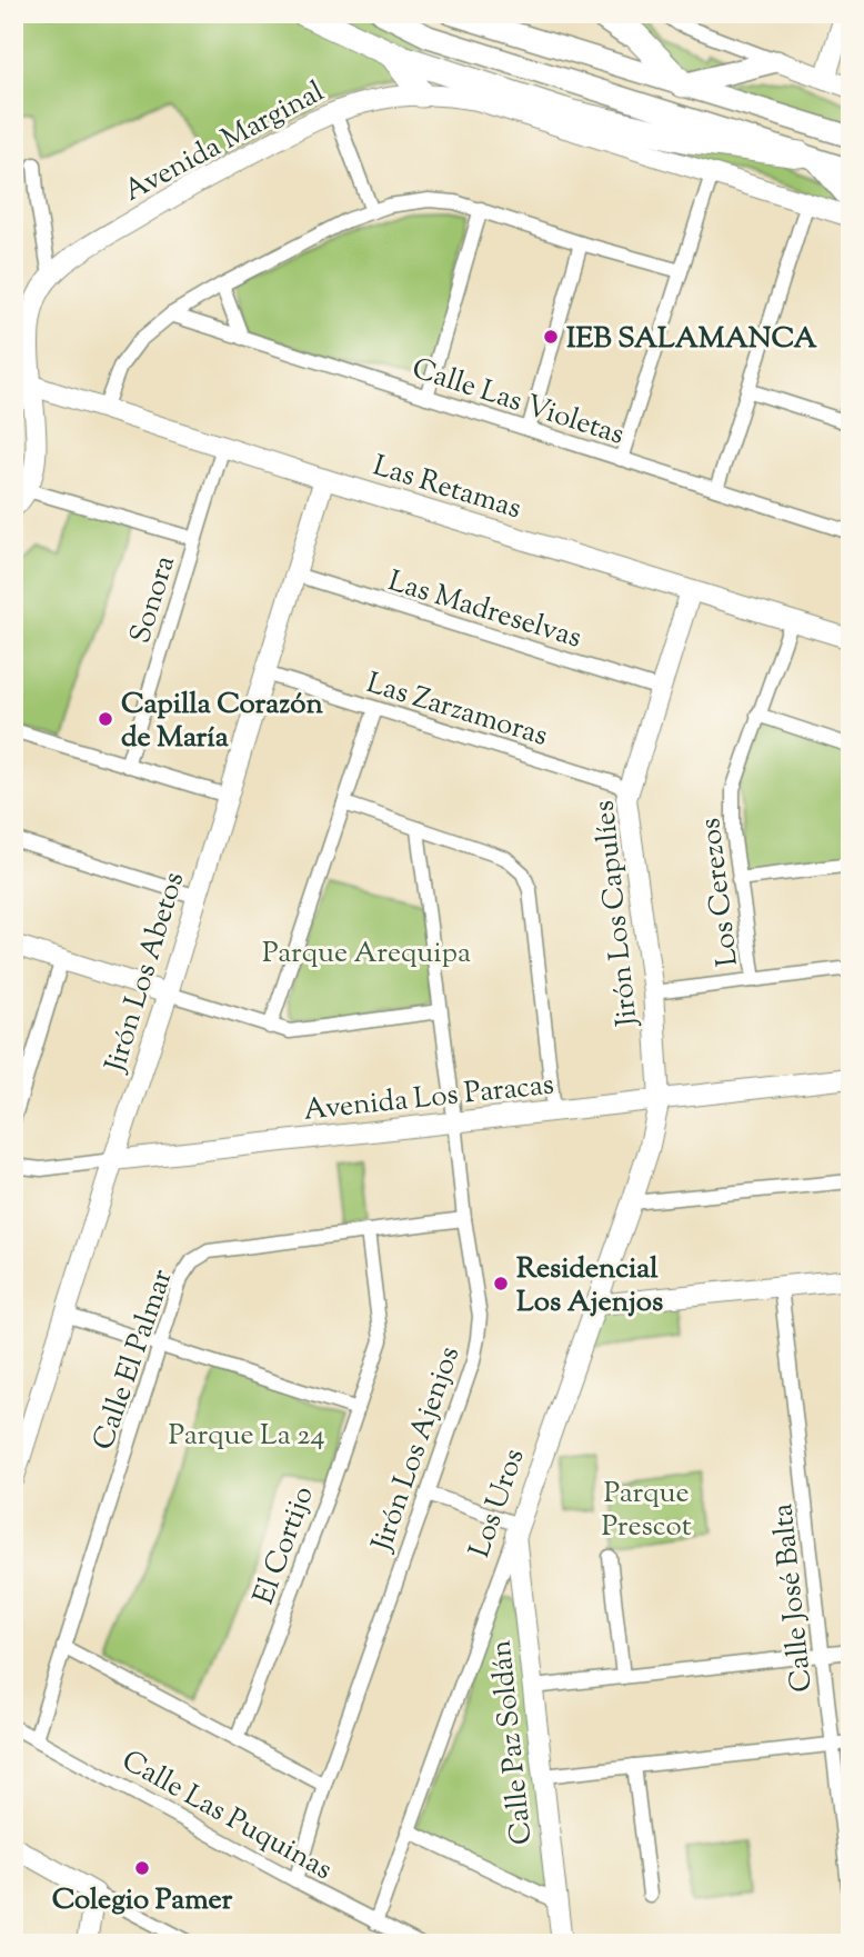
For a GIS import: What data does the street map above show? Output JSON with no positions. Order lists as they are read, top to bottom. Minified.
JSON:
{"streets":{"street":["Avenida Marginal","Calle Las Violetas","Las Retamas","Sonora","Las Madreselvas","Las Zarzamoras","Los Cerezos","Jirón Los Capulíes","Jirón Los Abetos","Avenida Los Paracas","Calle El Palmar","Jirón Los Ajenjos","Los Uros","El Cortijo","Calle José Balta","Calle Paz Soldán","Calle Las Puquinas"]},"crossings":[["Avenida Marginal","Las Retamas"],["Las Retamas","Sonora"],["Las Retamas","Los Cerezos"],["Las Retamas","Jirón Los Capulíes"],["Las Retamas","Jirón Los Abetos"],["Las Madreselvas","Jirón Los Capulíes"],["Las Madreselvas","Jirón Los Abetos"],["Las Zarzamoras","Jirón Los Capulíes"],["Las Zarzamoras","Jirón Los Abetos"],["Jirón Los Capulíes","Avenida Los Paracas"],["Jirón Los Capulíes","Los Uros"],["Jirón Los Abetos","Avenida Los Paracas"],["Avenida Los Paracas","Jirón Los Ajenjos"],["Avenida Los Paracas","Los Uros"],["Calle El Palmar","Jirón Los Ajenjos"],["Calle El Palmar","El Cortijo"],["Calle El Palmar","Calle Las Puquinas"],["Jirón Los Ajenjos","Calle Las Puquinas"],["Los Uros","Calle Paz Soldán"],["Los Uros","Calle Las Puquinas"]],"parks":["Parque Arequipa","Parque La 24","Parque Prescot"],"places":["IEB SALAMANCA","Capilla Corazón de María","Residencial Los Ajenjos","Colegio Pamer"]}
